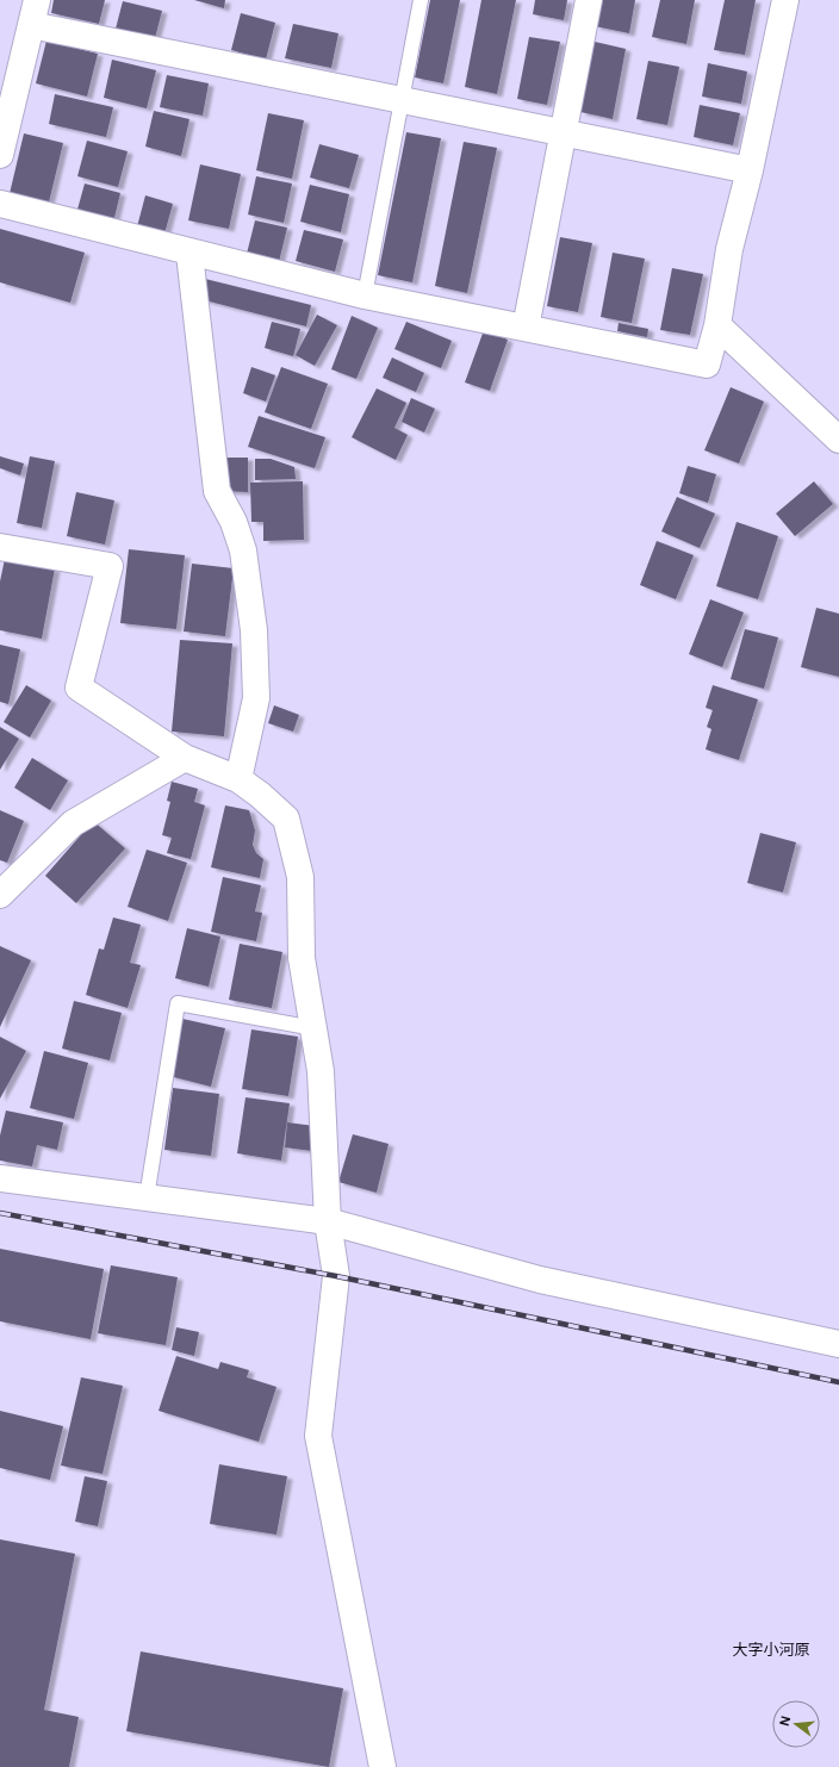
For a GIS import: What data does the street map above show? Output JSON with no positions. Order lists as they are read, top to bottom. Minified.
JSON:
{"districts":["大字小河原"],"north":"left"}
